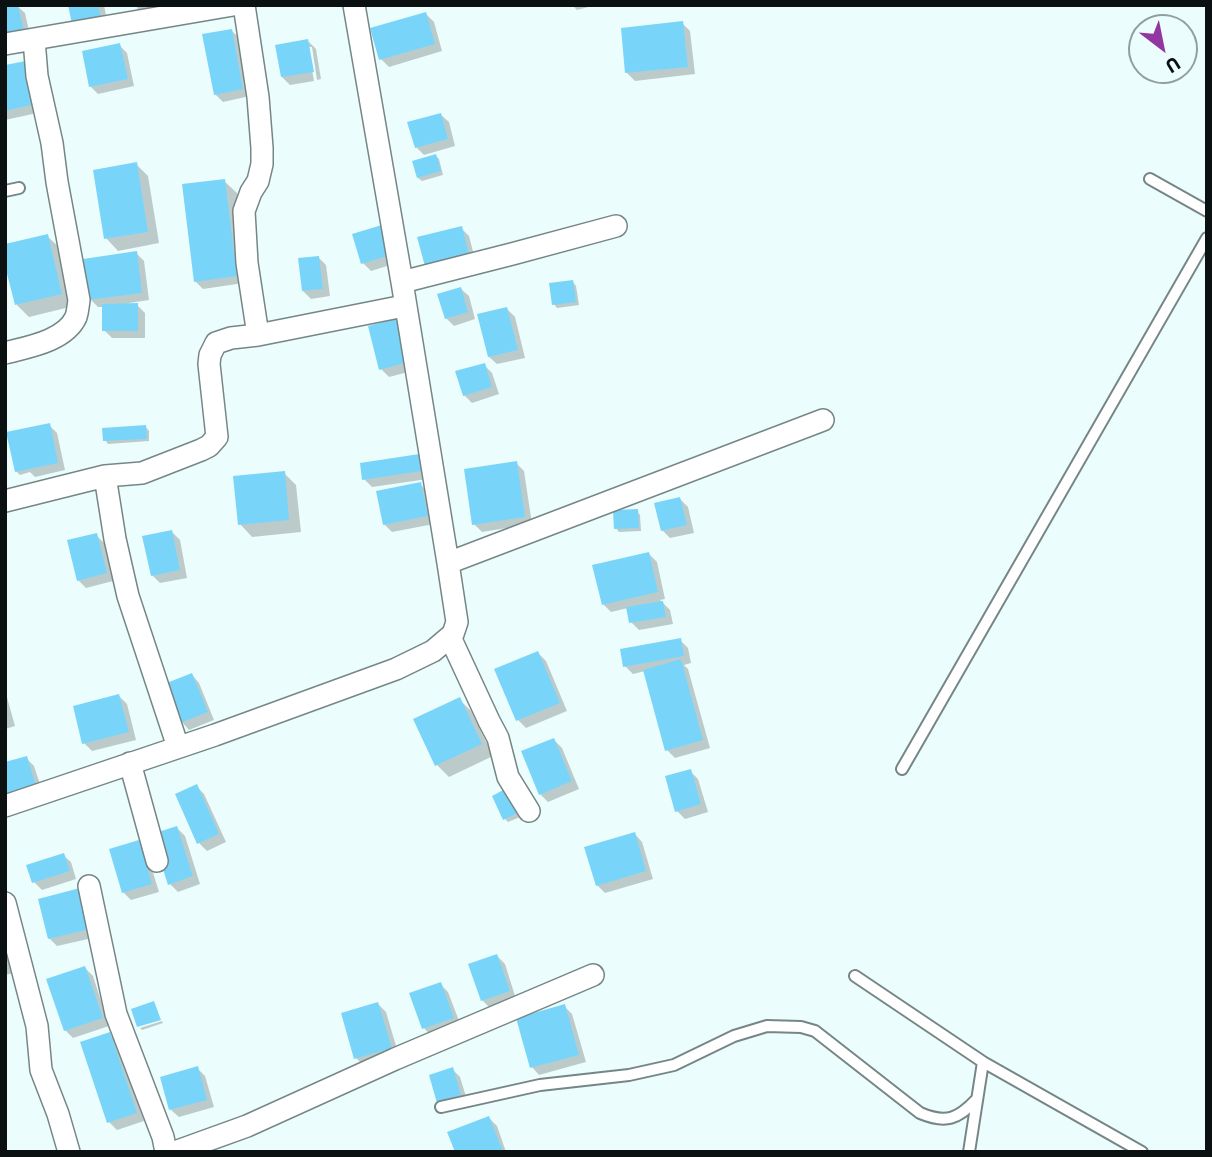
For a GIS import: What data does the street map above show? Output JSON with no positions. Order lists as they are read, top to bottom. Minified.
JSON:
{"north":"bottom right"}
